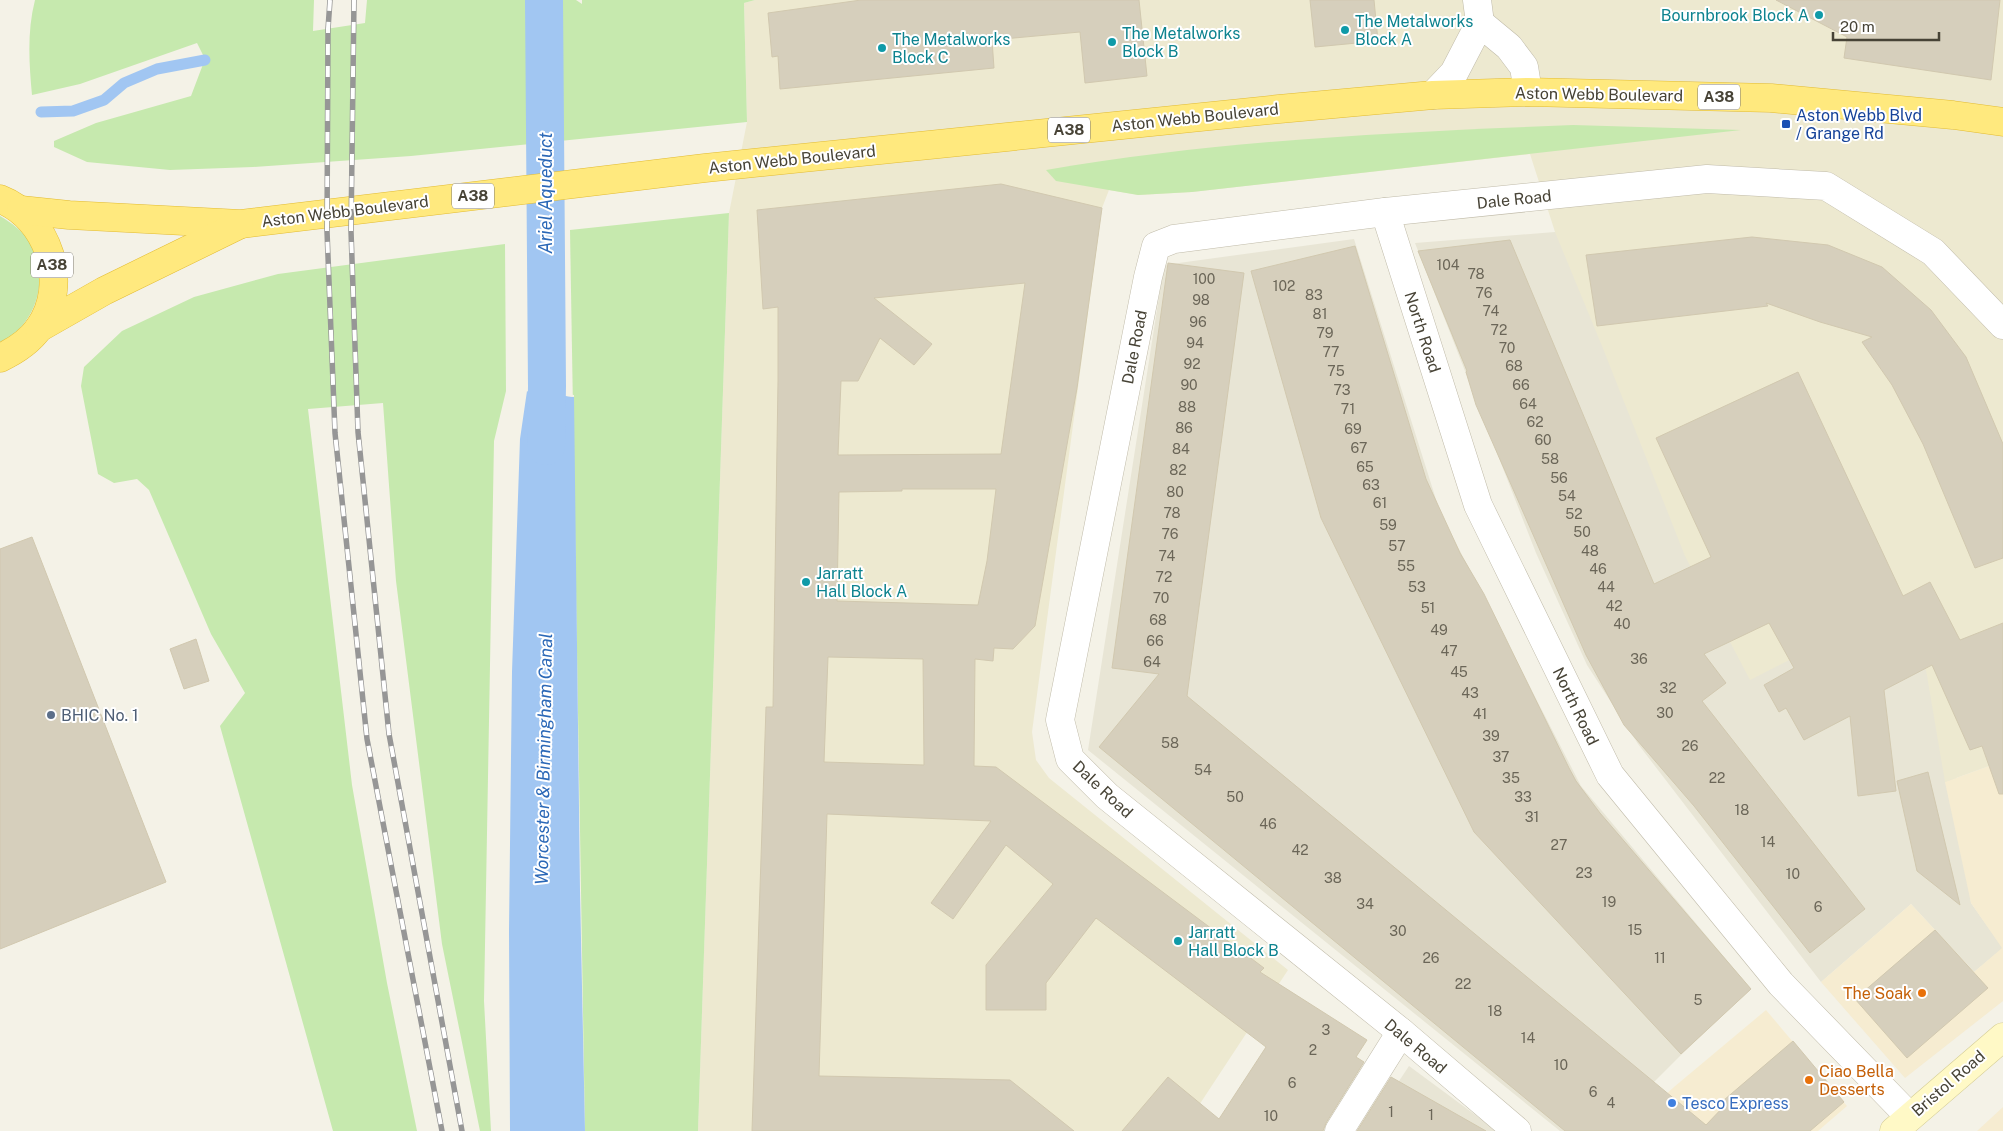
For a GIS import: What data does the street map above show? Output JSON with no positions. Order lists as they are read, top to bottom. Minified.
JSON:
{"streets":{"highway":["Aston Webb Boulevard","A38"],"main road":["Bristol Road"],"street":["Dale Road","North Road"]},"crossings":[["Aston Webb Boulevard","A38"],["Dale Road","North Road"],["North Road","Bristol Road"]],"water":["Ariel Aqueduct","Worcester & Birmingham Canal"],"places":{"other":["Bournbrook Block A","The Metalworks Block A","The Metalworks Block B","The Metalworks Block C","Jarratt Hall Block A","BHIC No. 1","Jarratt Hall Block B","The Soak","Ciao Bella Desserts","Tesco Express"],"transit":["Aston Webb Blvd / Grange Rd"]},"house_numbers":["104","78","100","102","76","83","98","74","81","96","72","79","94","70","77","92","68","75","90","66","73","64","88","71","62","86","69","60","67","84","58","65","82","56","63","80","54","61","78","52","59","50","76","57","48","74","55","46","72","53","44","70","42","51","68","40","49","66","47","36","64","45","32","43","30","41","39","58","26","37","54","35","22","50","33","18","31","46","14","27","42","23","10","38","19","34","6","15","30","26","11","22","5","18","3","14","2","10","6","6","4","1","1","10"],"scale_bar":"20 m"}
